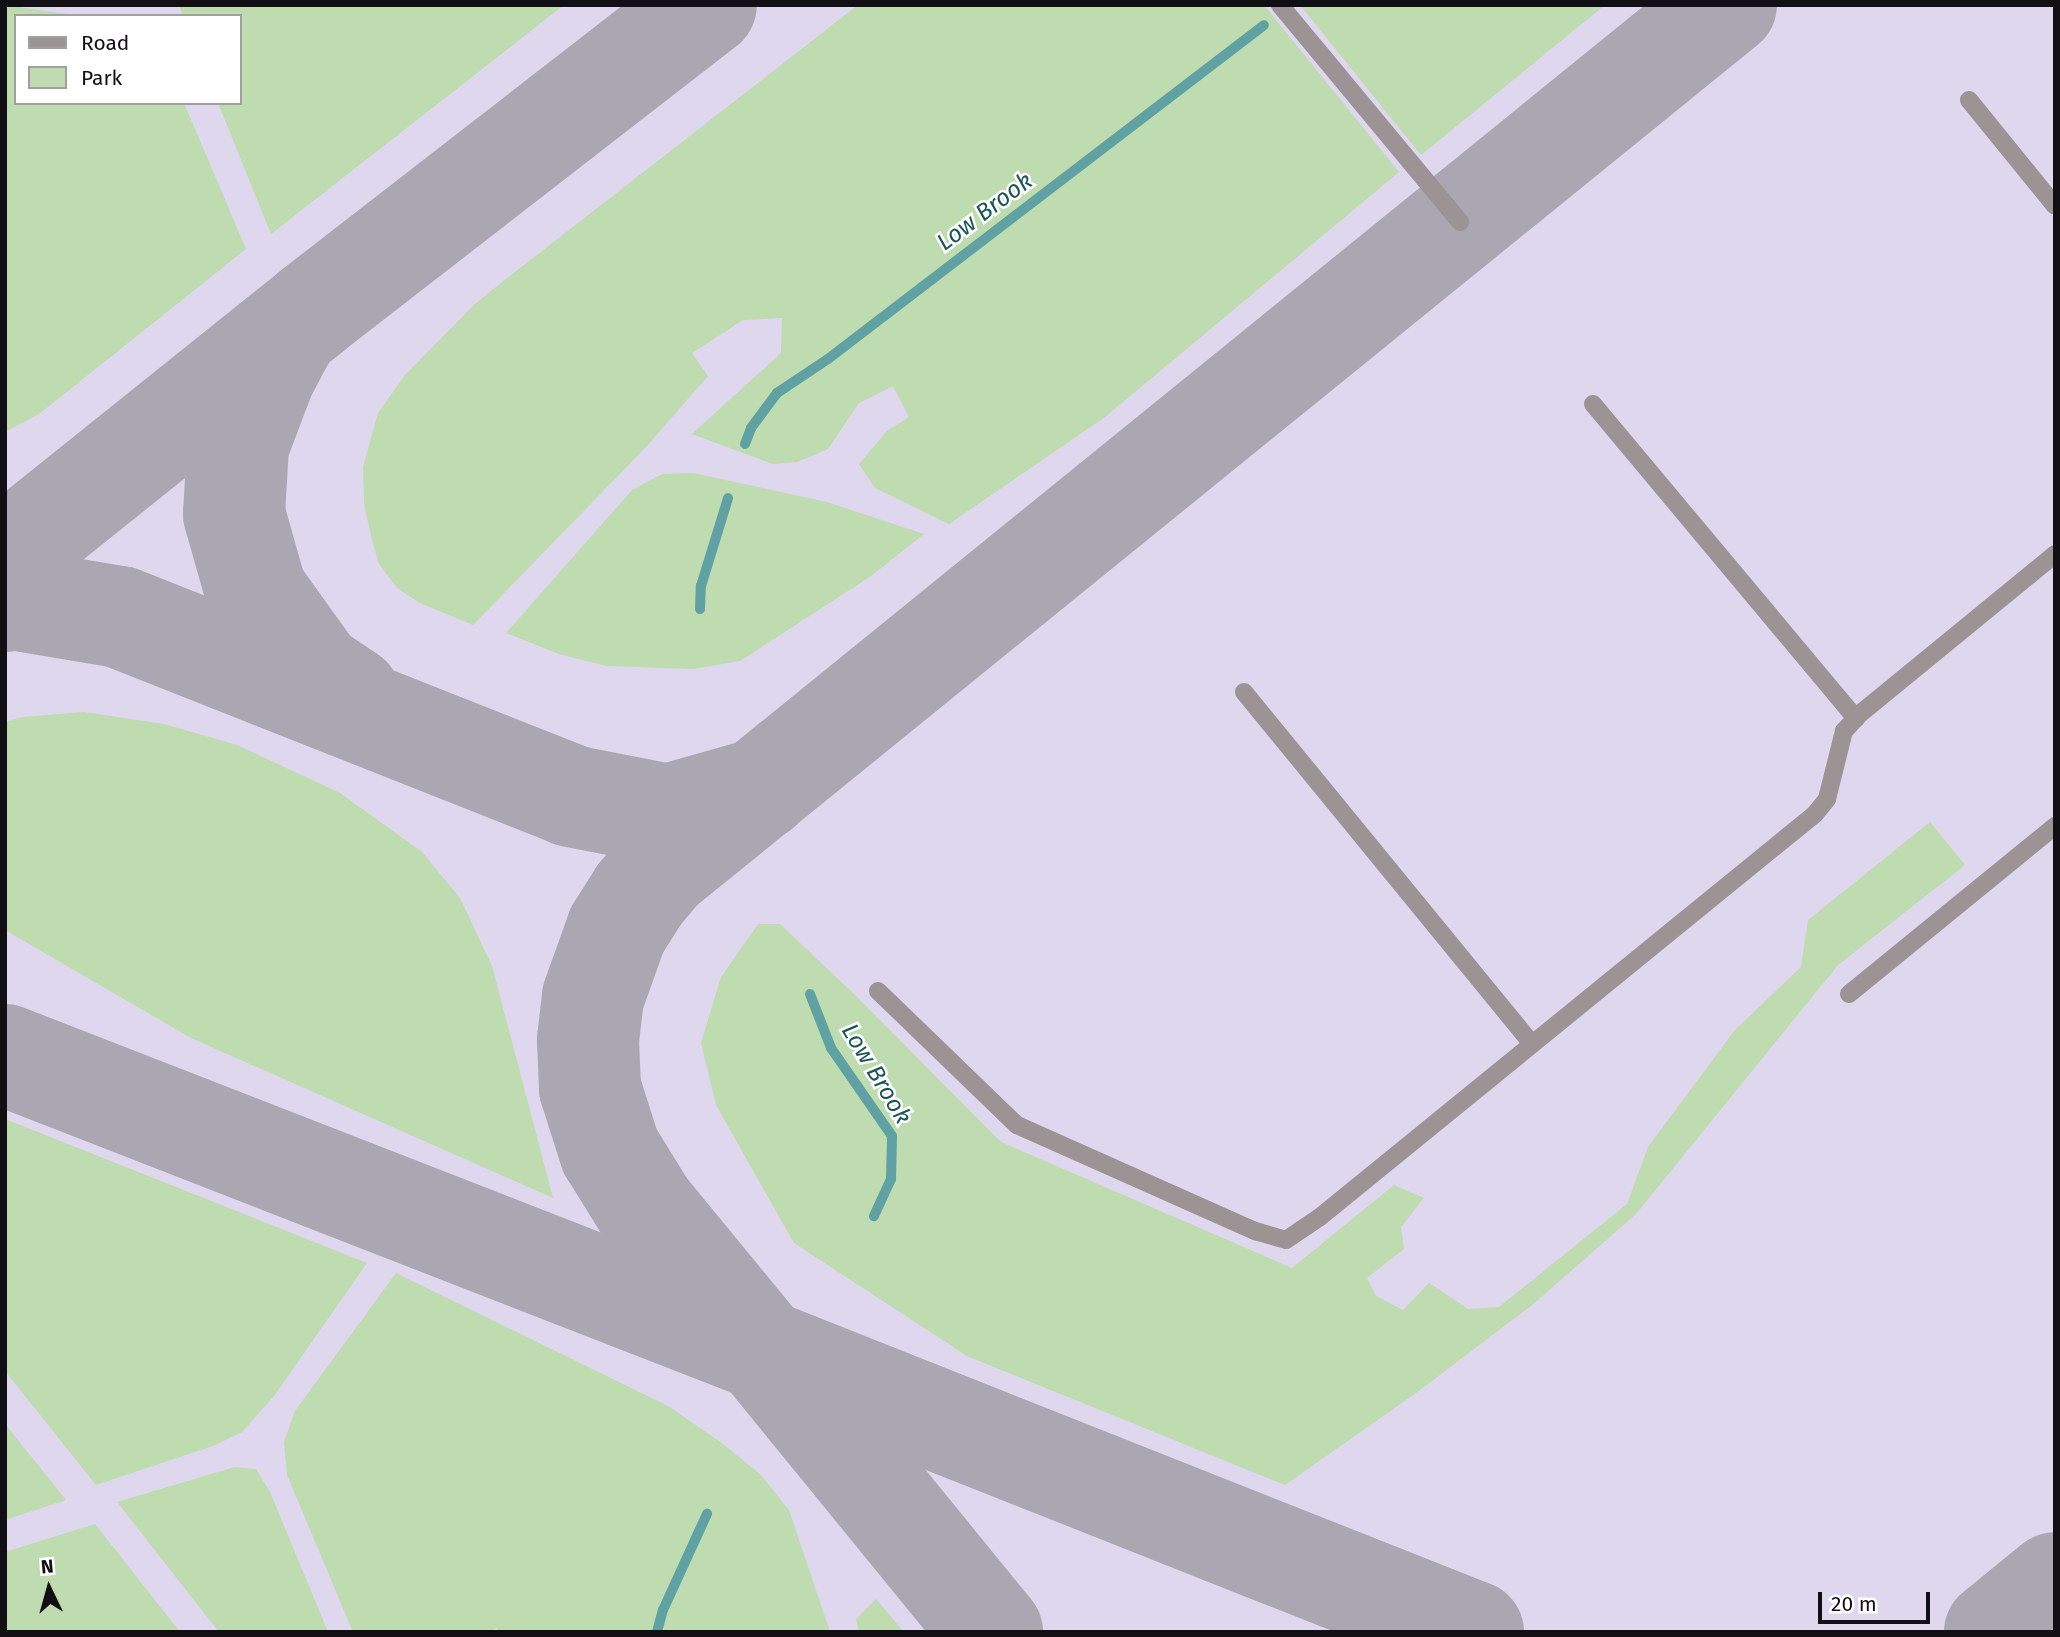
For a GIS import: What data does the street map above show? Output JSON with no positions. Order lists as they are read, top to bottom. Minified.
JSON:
{"water":["Low Brook"],"legend":["Road","Park"],"scale_bar":"20 m","north":"top"}
